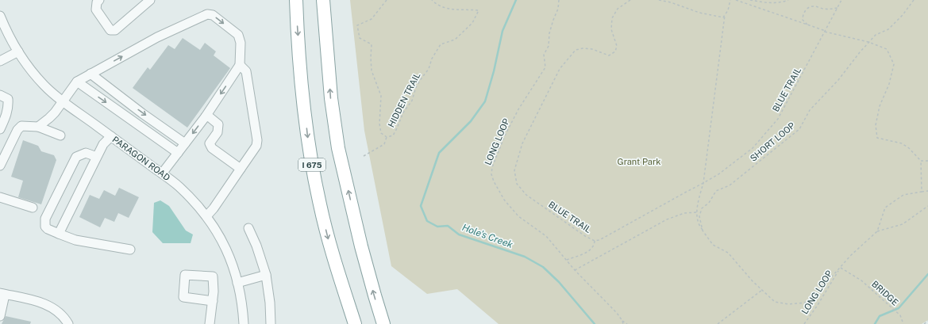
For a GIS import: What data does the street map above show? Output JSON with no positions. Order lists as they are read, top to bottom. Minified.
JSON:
{"streets":{"highway":["I 675"],"street":["PARAGON ROAD"],"path":["BLUE TRAIL","HIDDEN TRAIL","LONG LOOP","SHORT LOOP","BRIDGE"]},"crossings":[["LONG LOOP","SHORT LOOP"],["LONG LOOP","BRIDGE"],["SHORT LOOP","BRIDGE"]],"water":["Hole's Creek"],"parks":["Grant Park"]}
